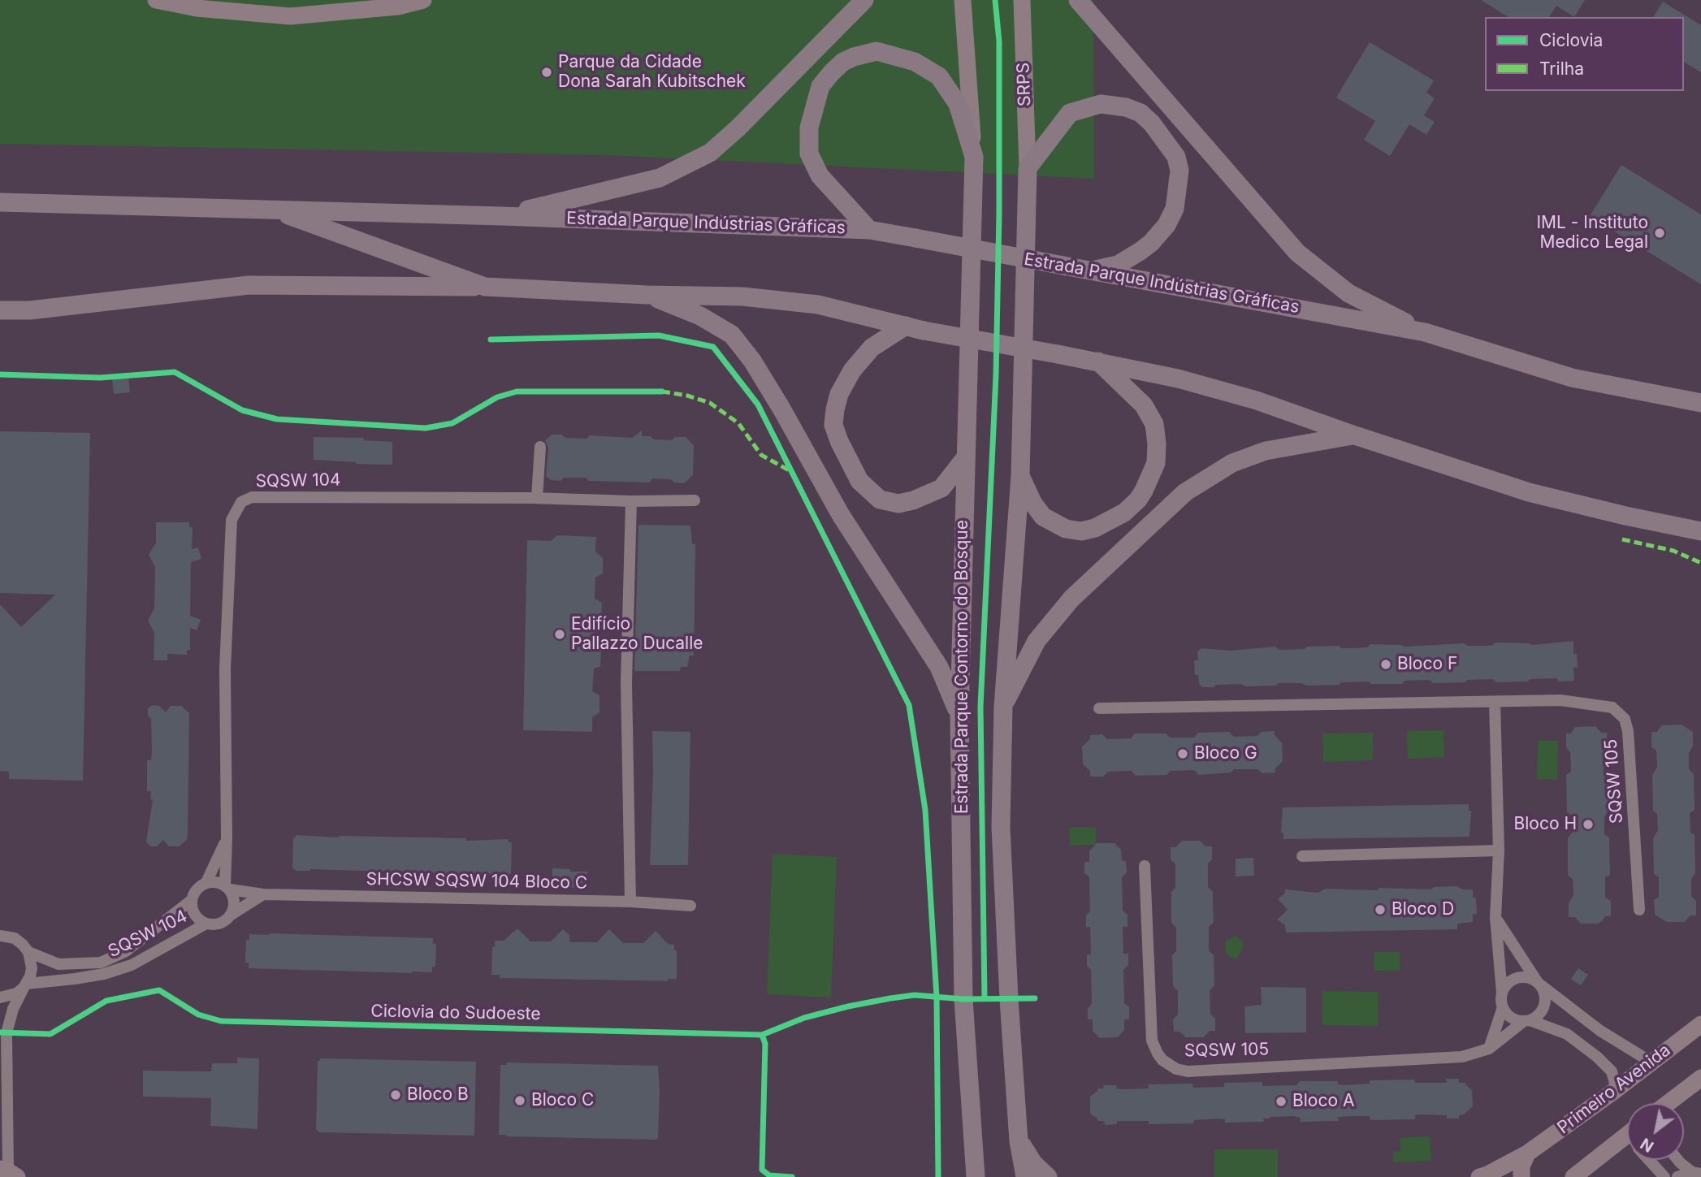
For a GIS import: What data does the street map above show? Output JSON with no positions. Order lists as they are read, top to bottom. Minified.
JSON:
{"streets":{"main road":["SRPS","Estrada Parque Indústrias Gráficas","Estrada Parque Contorno do Bosque","Primeiro Avenida"],"street":["SQSW 104","SQSW 105","SHCSW SQSW 104 Bloco C"],"cycle path":["Ciclovia do Sudoeste"]},"crossings":[["Estrada Parque Indústrias Gráficas","Estrada Parque Contorno do Bosque"],["SQSW 104","SHCSW SQSW 104 Bloco C"]],"places":["Parque da Cidade Dona Sarah Kubitschek","IML - Instituto Medico Legal","Edifício Pallazzo Ducalle","Bloco F","Bloco G","Bloco H","Bloco D","Bloco B","Bloco C","Bloco A"],"legend":["Ciclovia","Trilha"],"north":"bottom left"}
